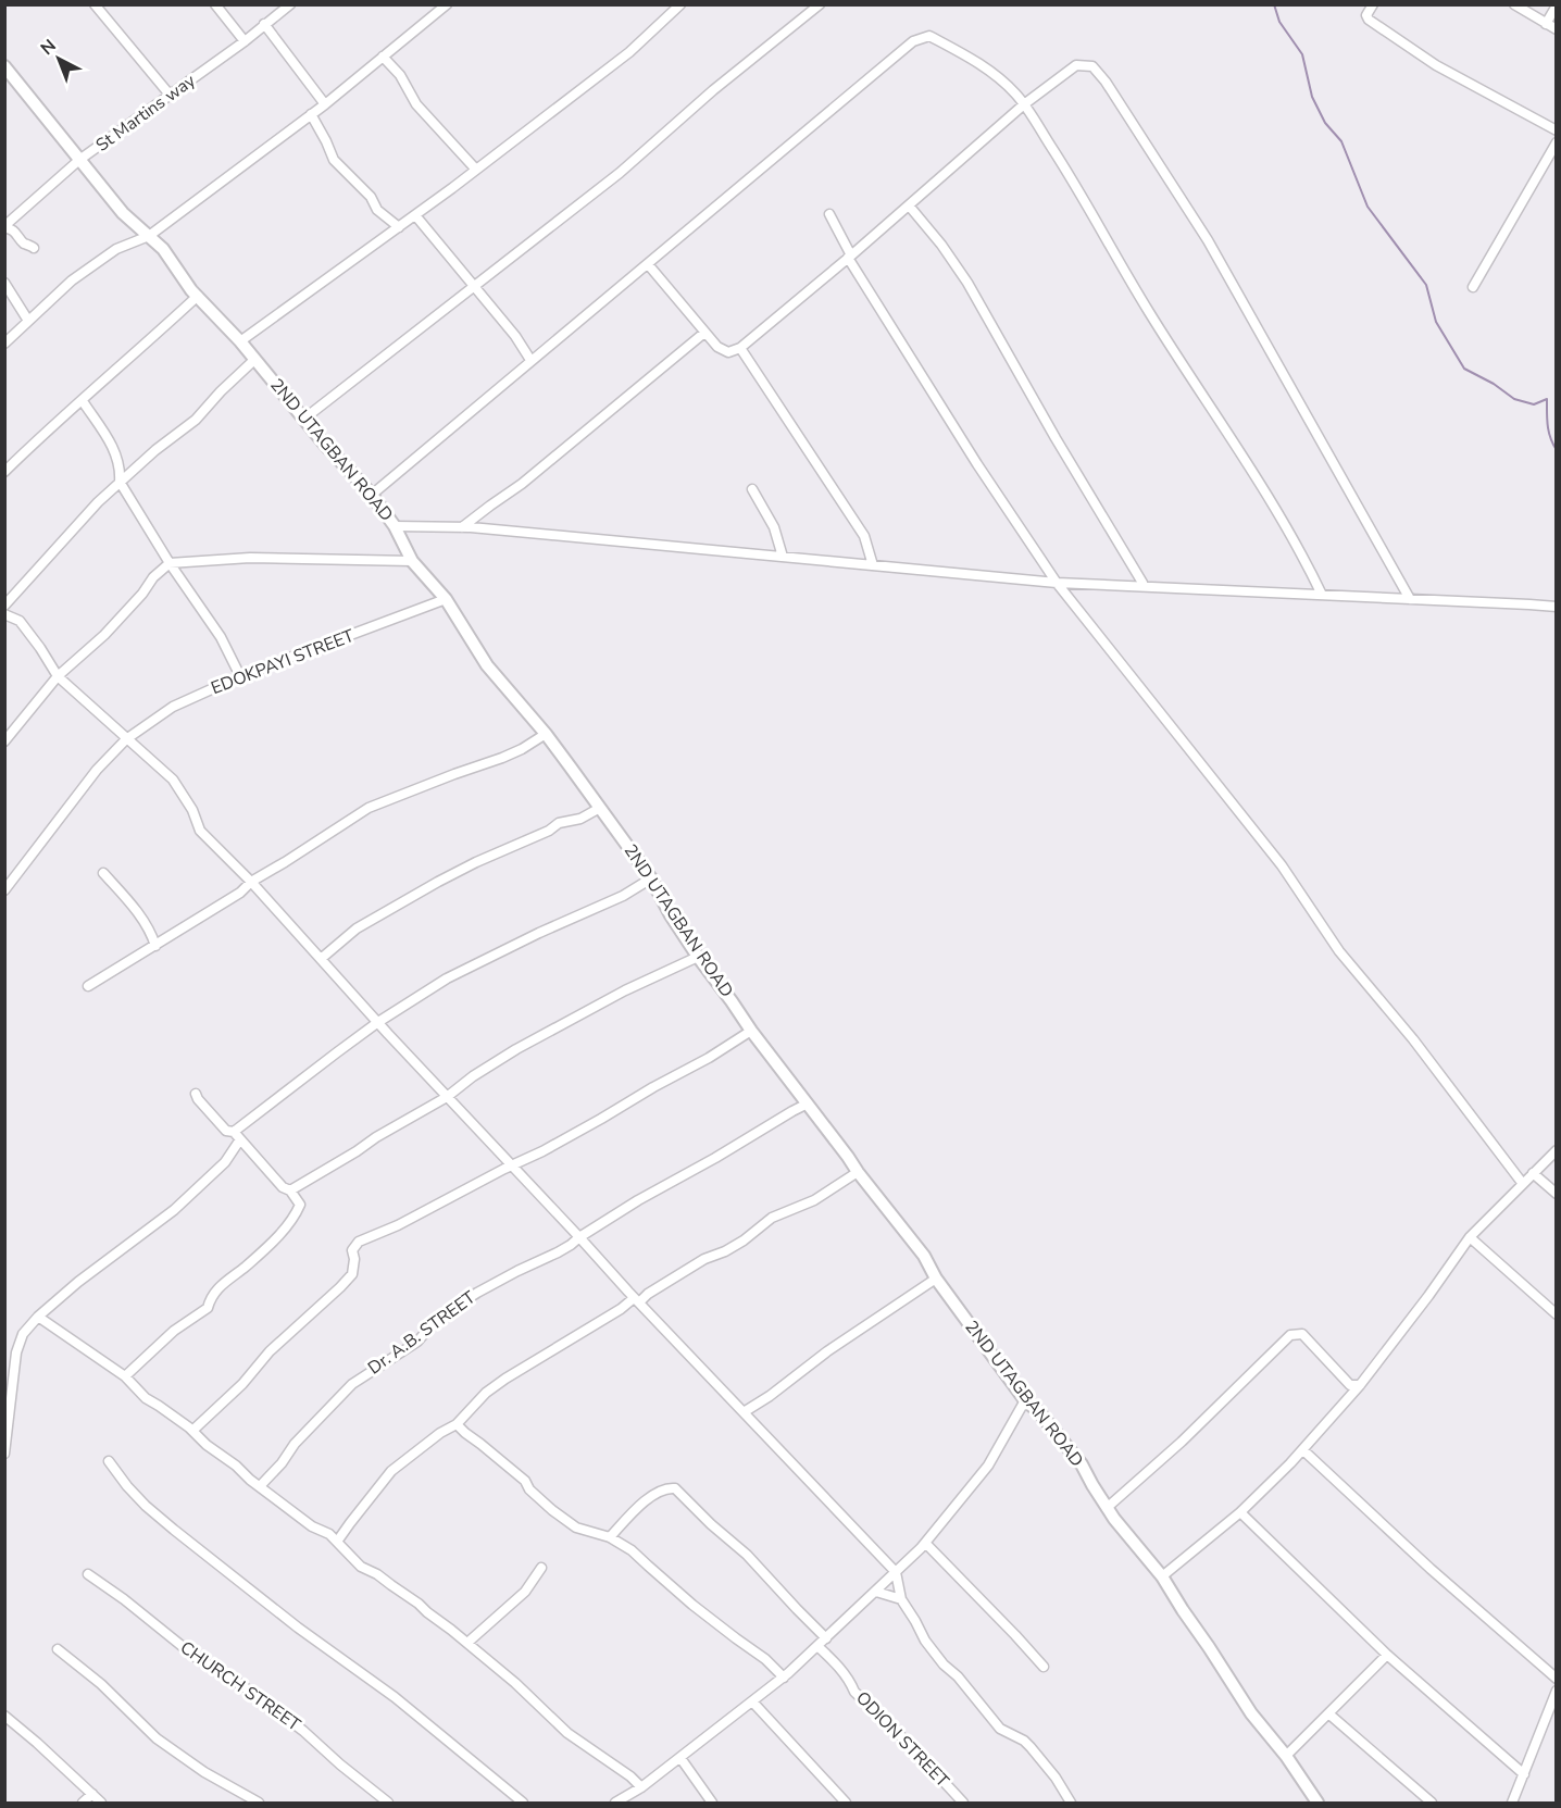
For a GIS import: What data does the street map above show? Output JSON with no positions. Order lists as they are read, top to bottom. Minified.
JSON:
{"streets":{"street":["St Martins way","2ND UTAGBAN ROAD","EDOKPAYI STREET","Dr. A.B. STREET","CHURCH STREET","ODION STREET"]},"crossings":[["St Martins way","2ND UTAGBAN ROAD"],["2ND UTAGBAN ROAD","EDOKPAYI STREET"],["2ND UTAGBAN ROAD","Dr. A.B. STREET"]],"north":"top left"}
